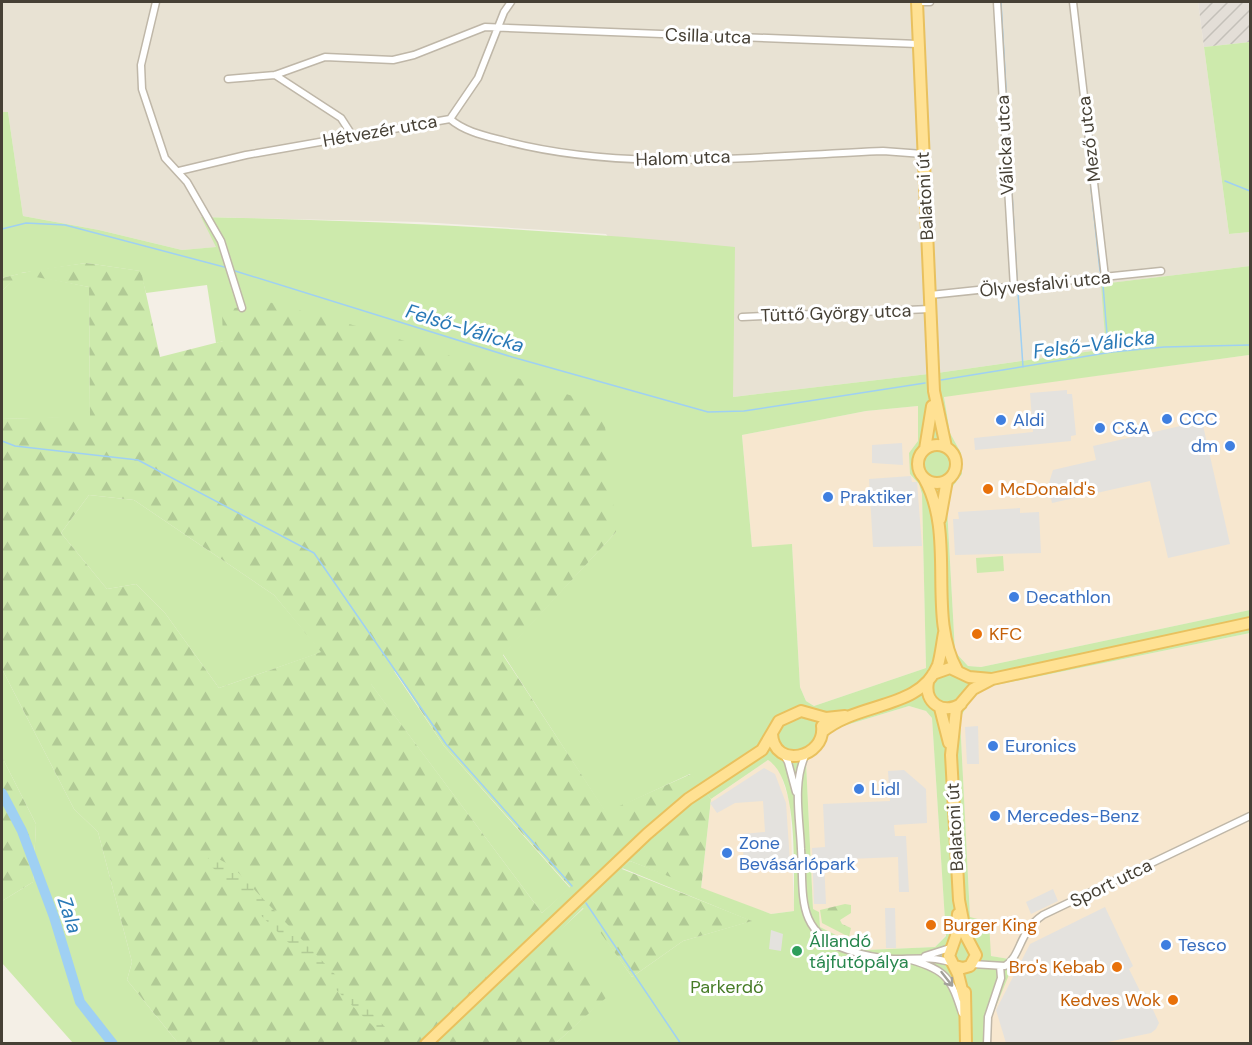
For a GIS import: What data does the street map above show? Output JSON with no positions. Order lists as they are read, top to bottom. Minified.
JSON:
{"streets":{"main road":["Balatoni út"],"street":["Csilla utca","Hétvezér utca","Mező utca","Válicka utca","Halom utca","Ölyvesfalvi utca","Tüttő György utca","Sport utca"]},"crossings":[["Csilla utca","Hétvezér utca"],["Csilla utca","Balatoni út"],["Hétvezér utca","Halom utca"],["Mező utca","Ölyvesfalvi utca"],["Válicka utca","Ölyvesfalvi utca"],["Halom utca","Balatoni út"],["Balatoni út","Ölyvesfalvi utca"],["Balatoni út","Tüttő György utca"]],"water":["Felső-Válicka","Zala"],"parks":["Parkerdő"],"places":["CCC","Aldi","C&A","dm","McDonald's","Praktiker","Decathlon","KFC","Euronics","Lidl","Mercedes-Benz","Zone Bevásárlópark","Burger King","Tesco","Állandó tájfutópálya","Bro's Kebab","Kedves Wok"]}
